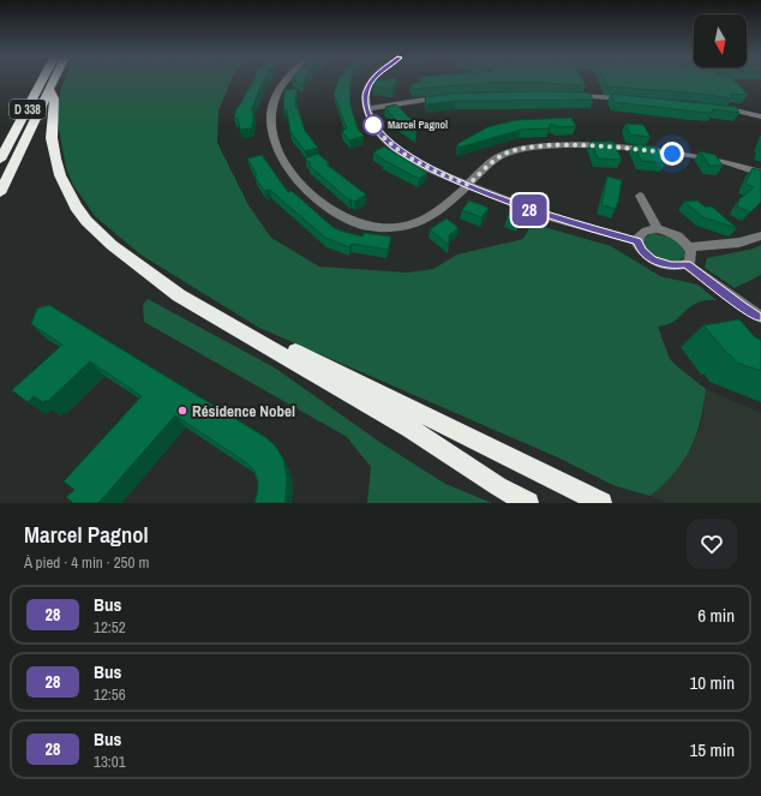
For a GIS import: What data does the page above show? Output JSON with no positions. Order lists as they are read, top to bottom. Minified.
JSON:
{"streets":{"highway":["D 338"]},"places":["Marcel Pagnol","Résidence Nobel"],"lines":["bus line 28"],"north":"bottom","page":{"on_map":"28","heading":["Marcel Pagnol","À pied · 4 min · 250 m"],"list":[{"mark":"28","name":"Bus","note":"12:52","value":"6 min"},{"mark":"28","name":"Bus","note":"12:56","value":"10 min"},{"mark":"28","name":"Bus","note":"13:01","value":"15 min"}]}}
